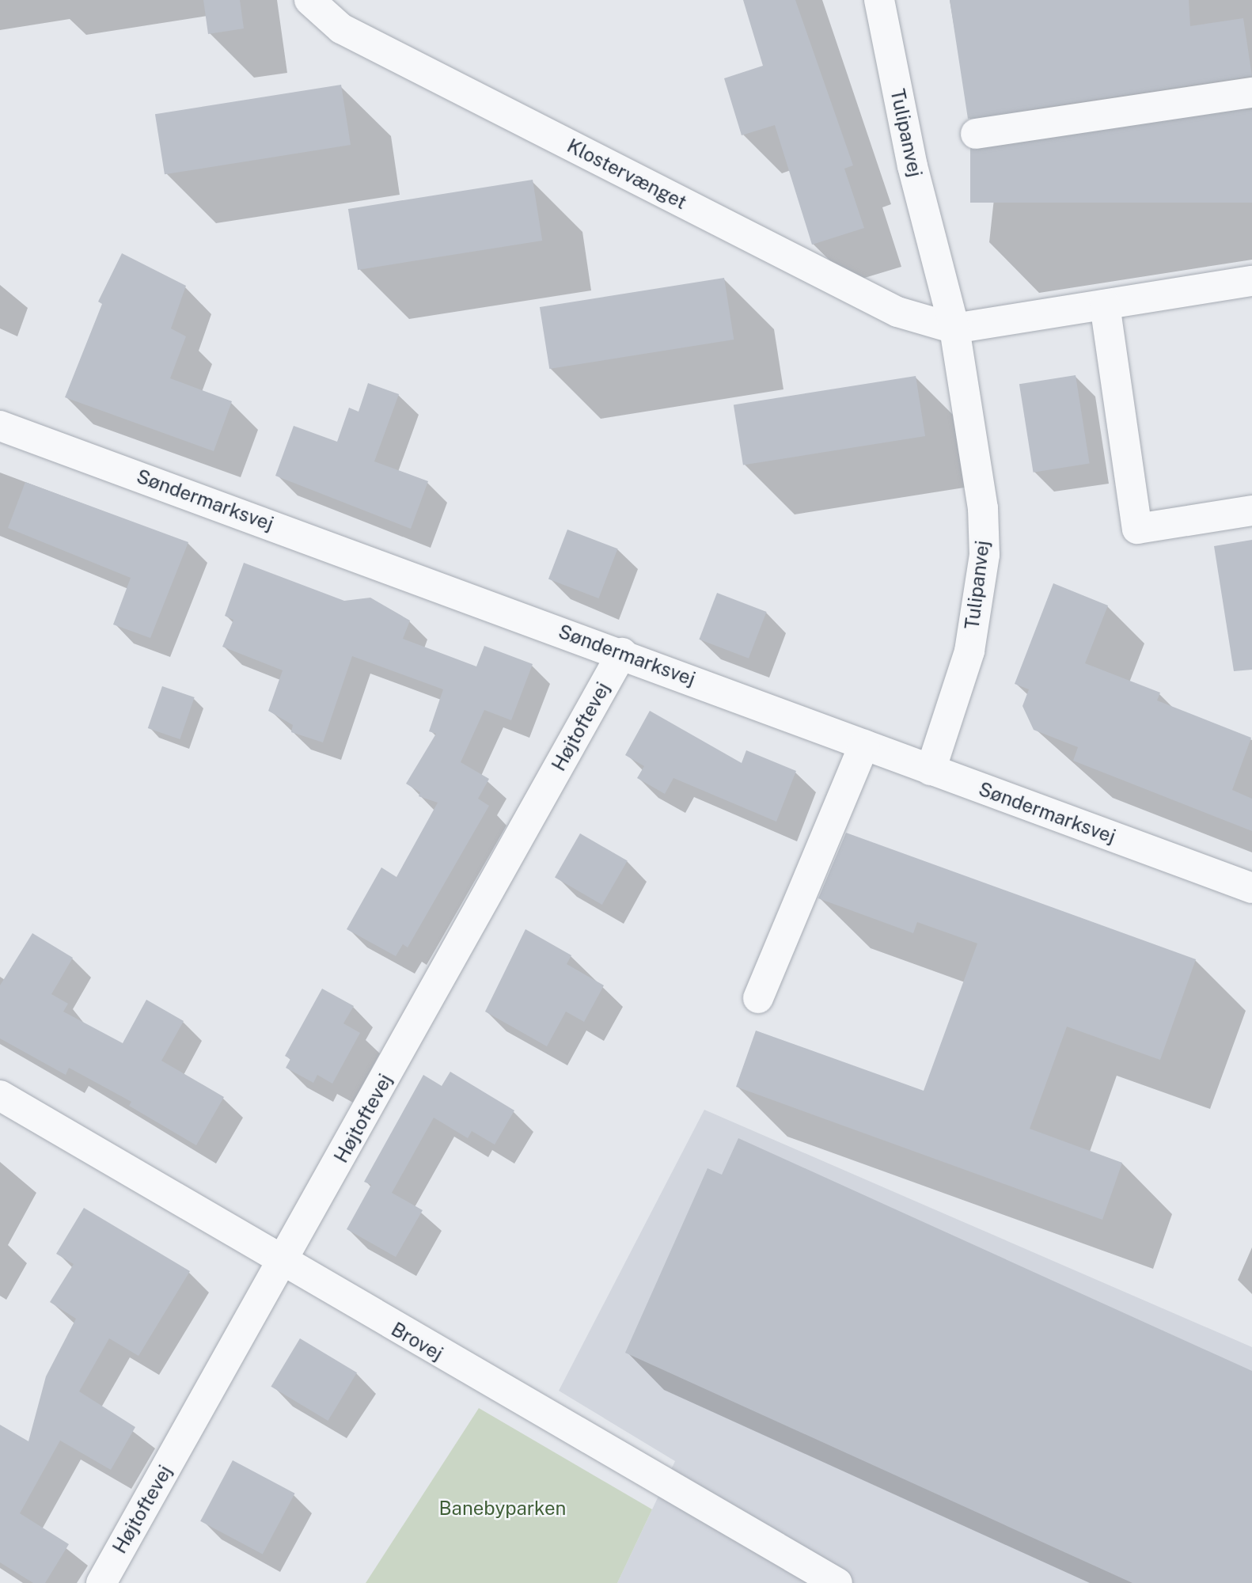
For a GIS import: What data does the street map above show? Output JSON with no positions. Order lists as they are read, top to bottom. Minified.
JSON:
{"streets":{"street":["Tulipanvej","Klostervænget","Søndermarksvej","Højtoftevej","Brovej"]},"crossings":[["Tulipanvej","Klostervænget"],["Tulipanvej","Søndermarksvej"],["Søndermarksvej","Højtoftevej"],["Højtoftevej","Brovej"]],"parks":["Banebyparken"]}
